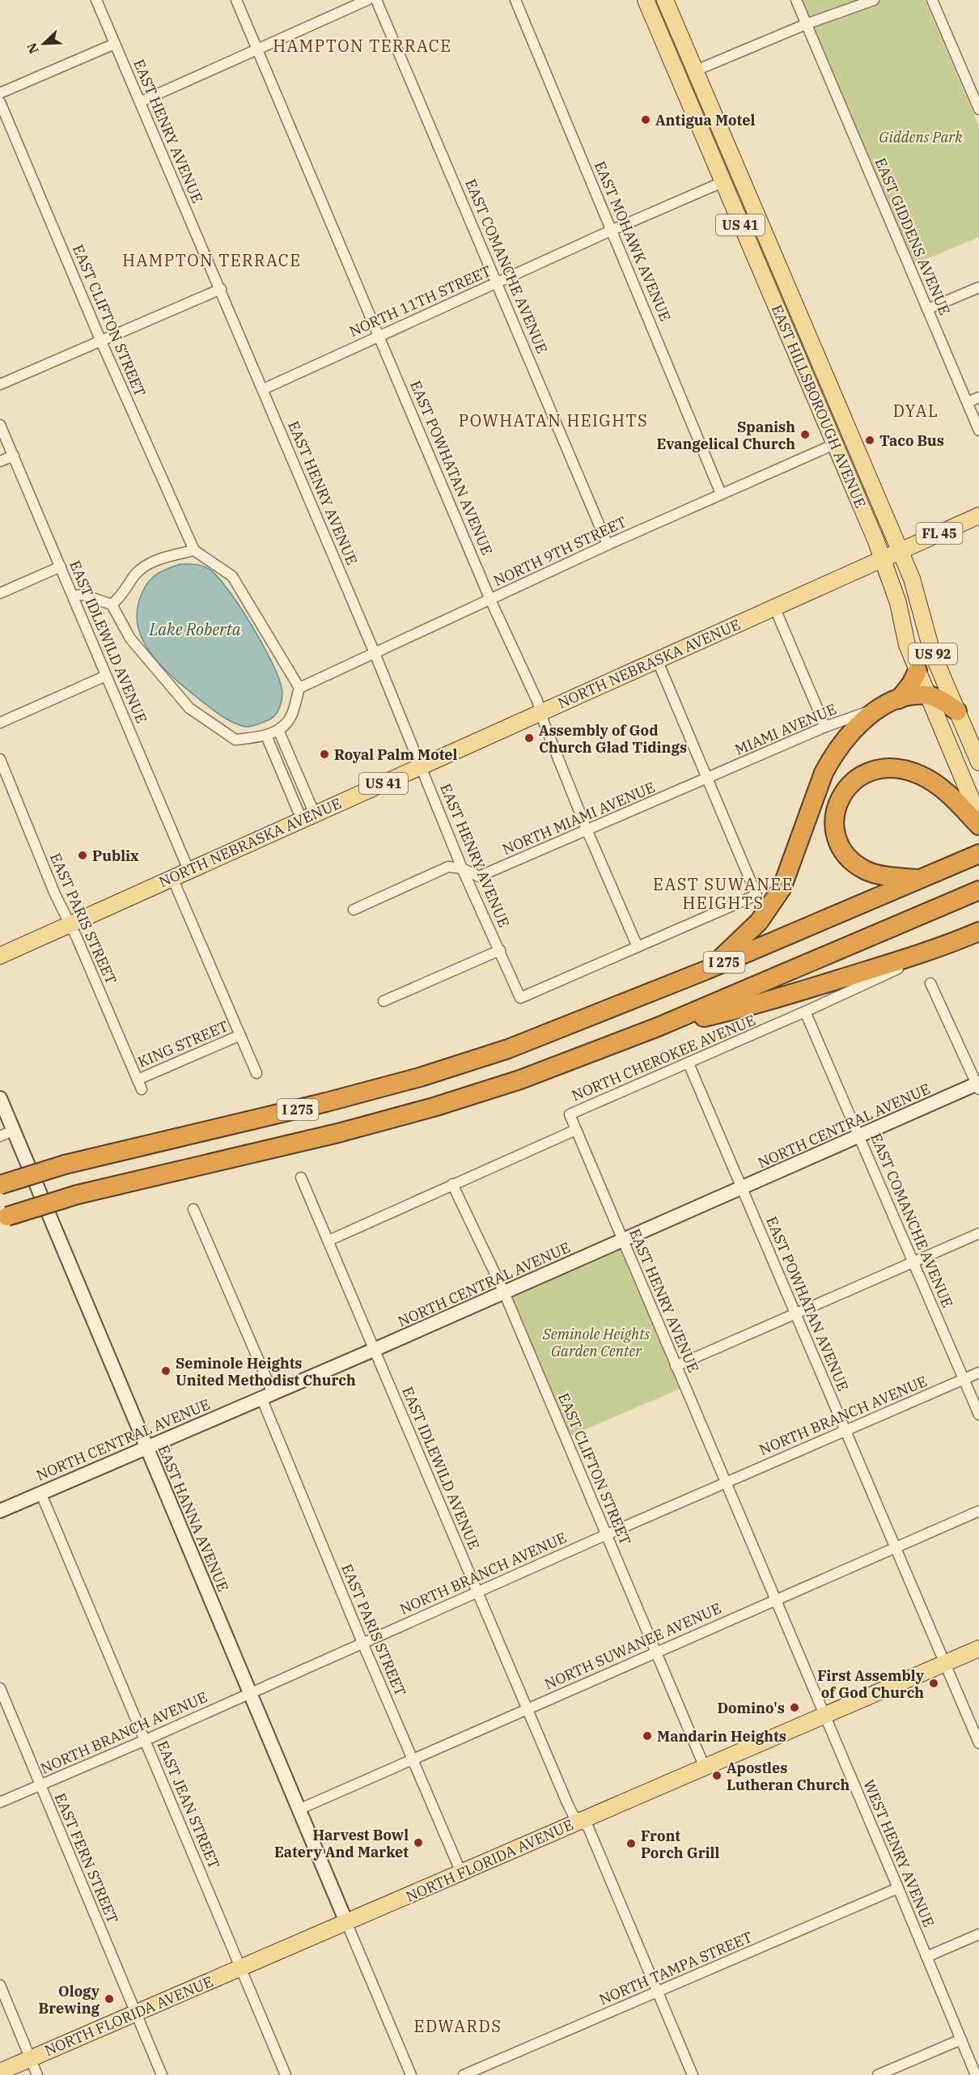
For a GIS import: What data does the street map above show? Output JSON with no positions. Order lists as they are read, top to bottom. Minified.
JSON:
{"streets":{"highway":["I 275"],"main road":["US 41","EAST HILLSBOROUGH AVENUE","FL 45","US 92","NORTH NEBRASKA AVENUE","NORTH FLORIDA AVENUE"],"street":["EAST HENRY AVENUE","EAST GIDDENS AVENUE","EAST MOHAWK AVENUE","EAST COMANCHE AVENUE","NORTH 11TH STREET","EAST CLIFTON STREET","EAST POWHATAN AVENUE","NORTH 9TH STREET","EAST IDLEWILD AVENUE","MIAMI AVENUE","NORTH MIAMI AVENUE","EAST PARIS STREET","KING STREET","NORTH CHEROKEE AVENUE","NORTH CENTRAL AVENUE","NORTH BRANCH AVENUE","EAST HANNA AVENUE","NORTH SUWANEE AVENUE","EAST JEAN STREET","WEST HENRY AVENUE","EAST FERN STREET","NORTH TAMPA STREET"]},"crossings":[["EAST HENRY AVENUE","NORTH 11TH STREET"],["EAST HENRY AVENUE","EAST POWHATAN AVENUE"],["EAST HENRY AVENUE","NORTH 9TH STREET"],["EAST HENRY AVENUE","NORTH NEBRASKA AVENUE"],["EAST HENRY AVENUE","NORTH MIAMI AVENUE"],["EAST HENRY AVENUE","NORTH CHEROKEE AVENUE"],["EAST HENRY AVENUE","NORTH CENTRAL AVENUE"],["EAST HENRY AVENUE","NORTH BRANCH AVENUE"],["EAST HENRY AVENUE","WEST HENRY AVENUE"],["EAST MOHAWK AVENUE","NORTH 11TH STREET"],["EAST MOHAWK AVENUE","NORTH 9TH STREET"],["EAST COMANCHE AVENUE","NORTH 11TH STREET"],["EAST COMANCHE AVENUE","NORTH 9TH STREET"],["EAST COMANCHE AVENUE","NORTH CHEROKEE AVENUE"],["EAST COMANCHE AVENUE","NORTH CENTRAL AVENUE"],["EAST COMANCHE AVENUE","NORTH BRANCH AVENUE"],["NORTH 11TH STREET","EAST HILLSBOROUGH AVENUE"],["NORTH 11TH STREET","EAST POWHATAN AVENUE"],["EAST CLIFTON STREET","NORTH CENTRAL AVENUE"],["EAST CLIFTON STREET","NORTH BRANCH AVENUE"],["EAST CLIFTON STREET","NORTH SUWANEE AVENUE"],["EAST CLIFTON STREET","NORTH FLORIDA AVENUE"],["EAST HILLSBOROUGH AVENUE","NORTH 9TH STREET"],["EAST HILLSBOROUGH AVENUE","NORTH NEBRASKA AVENUE"],["EAST POWHATAN AVENUE","NORTH 9TH STREET"],["EAST POWHATAN AVENUE","NORTH NEBRASKA AVENUE"],["EAST POWHATAN AVENUE","NORTH MIAMI AVENUE"],["EAST POWHATAN AVENUE","NORTH CHEROKEE AVENUE"],["EAST POWHATAN AVENUE","NORTH CENTRAL AVENUE"],["EAST POWHATAN AVENUE","NORTH BRANCH AVENUE"],["EAST POWHATAN AVENUE","NORTH SUWANEE AVENUE"],["EAST POWHATAN AVENUE","NORTH FLORIDA AVENUE"],["EAST IDLEWILD AVENUE","NORTH NEBRASKA AVENUE"],["EAST IDLEWILD AVENUE","NORTH CENTRAL AVENUE"],["EAST IDLEWILD AVENUE","NORTH BRANCH AVENUE"],["EAST IDLEWILD AVENUE","NORTH SUWANEE AVENUE"],["EAST IDLEWILD AVENUE","NORTH FLORIDA AVENUE"],["EAST IDLEWILD AVENUE","NORTH TAMPA STREET"],["NORTH NEBRASKA AVENUE","EAST PARIS STREET"],["MIAMI AVENUE","NORTH MIAMI AVENUE"],["EAST PARIS STREET","KING STREET"],["EAST PARIS STREET","NORTH CENTRAL AVENUE"],["EAST PARIS STREET","NORTH BRANCH AVENUE"],["EAST PARIS STREET","NORTH SUWANEE AVENUE"],["EAST PARIS STREET","NORTH FLORIDA AVENUE"],["NORTH CENTRAL AVENUE","EAST HANNA AVENUE"],["NORTH CENTRAL AVENUE","EAST JEAN STREET"],["NORTH BRANCH AVENUE","EAST HANNA AVENUE"],["NORTH BRANCH AVENUE","EAST JEAN STREET"],["NORTH BRANCH AVENUE","WEST HENRY AVENUE"],["NORTH BRANCH AVENUE","EAST FERN STREET"],["EAST HANNA AVENUE","NORTH SUWANEE AVENUE"],["EAST HANNA AVENUE","NORTH FLORIDA AVENUE"],["NORTH SUWANEE AVENUE","WEST HENRY AVENUE"],["EAST JEAN STREET","NORTH FLORIDA AVENUE"],["WEST HENRY AVENUE","NORTH FLORIDA AVENUE"],["WEST HENRY AVENUE","NORTH TAMPA STREET"],["EAST FERN STREET","NORTH FLORIDA AVENUE"]],"districts":["HAMPTON TERRACE","HAMPTON TERRACE","DYAL","POWHATAN HEIGHTS","EAST SUWANEE HEIGHTS","EDWARDS"],"water":["Lake Roberta"],"parks":["Giddens Park","Seminole Heights Garden Center"],"places":["Antigua Motel","Spanish Evangelical Church","Taco Bus","Assembly of God Church Glad Tidings","Royal Palm Motel","Publix","Seminole Heights United Methodist Church","First Assembly of God Church","Domino's","Mandarin Heights","Apostles Lutheran Church","Harvest Bowl Eatery And Market","Front Porch Grill","Ology Brewing"],"north":"bottom left"}
